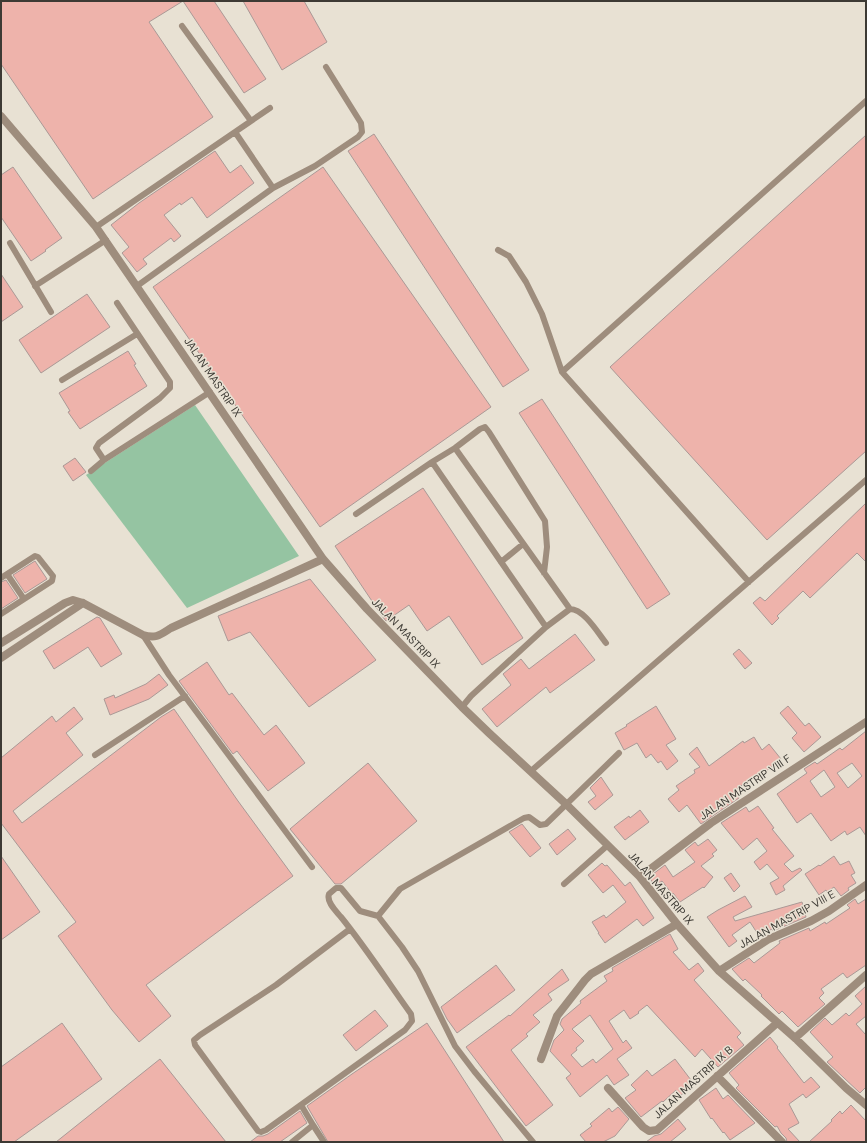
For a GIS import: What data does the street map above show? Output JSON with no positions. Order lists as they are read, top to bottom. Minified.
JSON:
{"streets":{"street":["JALAN MASTRIP IX","JALAN MASTRIP VIII F","JALAN MASTRIP VIII E","JALAN MASTRIP IX B"]},"crossings":[["JALAN MASTRIP IX","JALAN MASTRIP VIII F"],["JALAN MASTRIP IX","JALAN MASTRIP VIII E"],["JALAN MASTRIP IX","JALAN MASTRIP IX B"]]}
